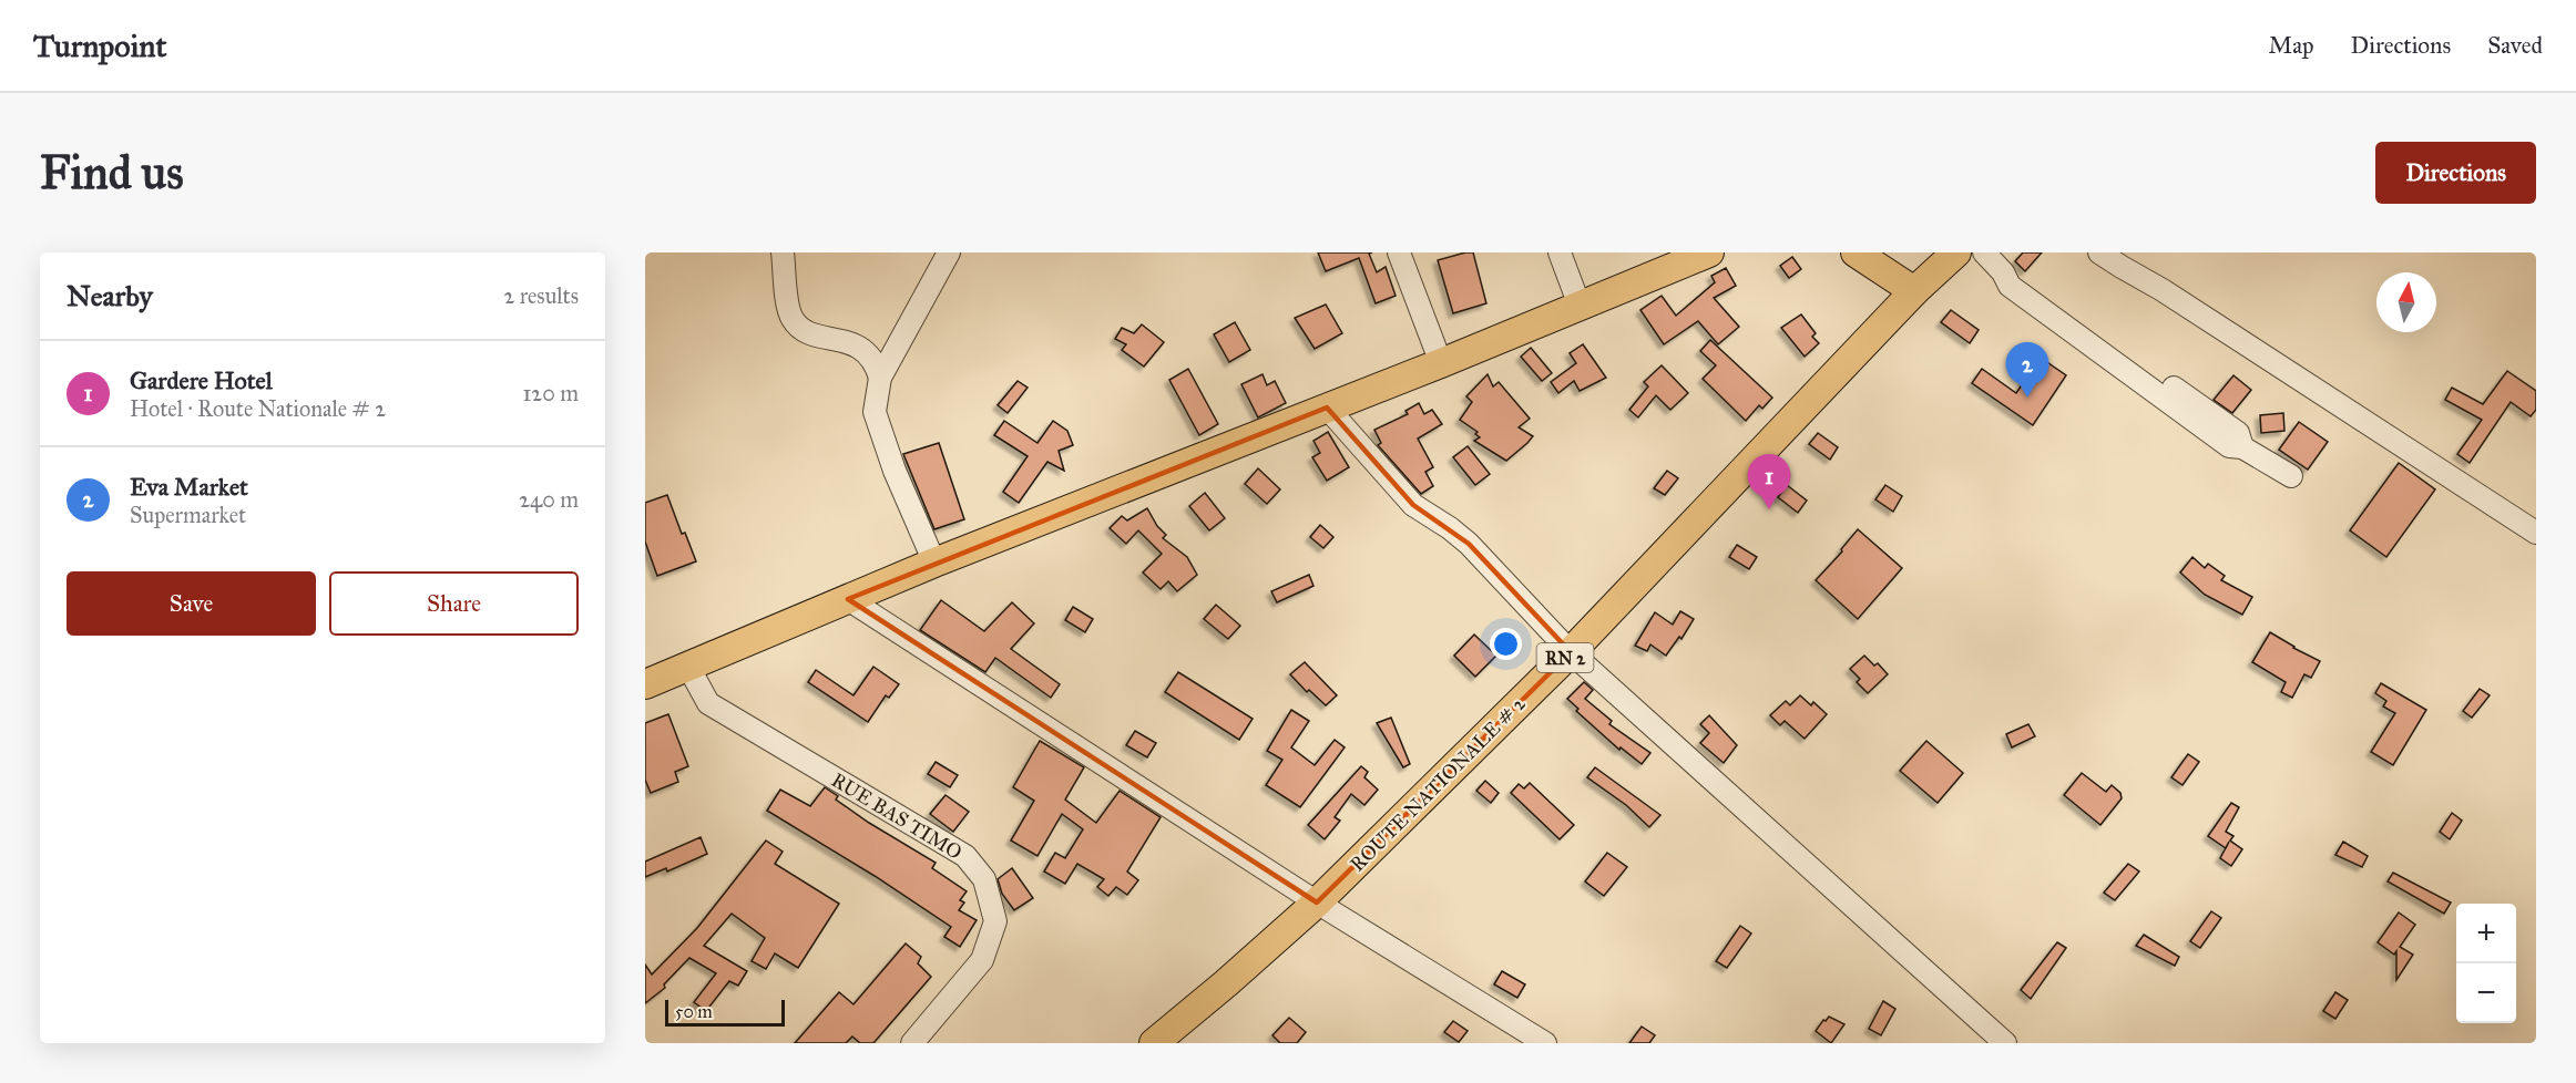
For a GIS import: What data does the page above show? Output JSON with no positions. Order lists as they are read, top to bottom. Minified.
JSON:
{"streets":{"main road":["RN 2","ROUTE NATIONALE # 2"],"street":["RUE BAS TIMO"]},"scale_bar":"50 m","north":"top","page":{"header":"Turnpoint","nav":["Map","Directions","Saved"],"buttons":["Directions",["Save","Share"]],"title":"Find us","heading":["Nearby","2 results"],"list":[{"mark":"1","name":"Gardere Hotel","note":"Hotel · Route Nationale # 2","value":"120 m"},{"mark":"2","name":"Eva Market","note":"Supermarket","value":"240 m"}],"pins":["2","1"],"map_buttons":["+","−"],"scale":"50 m"}}
